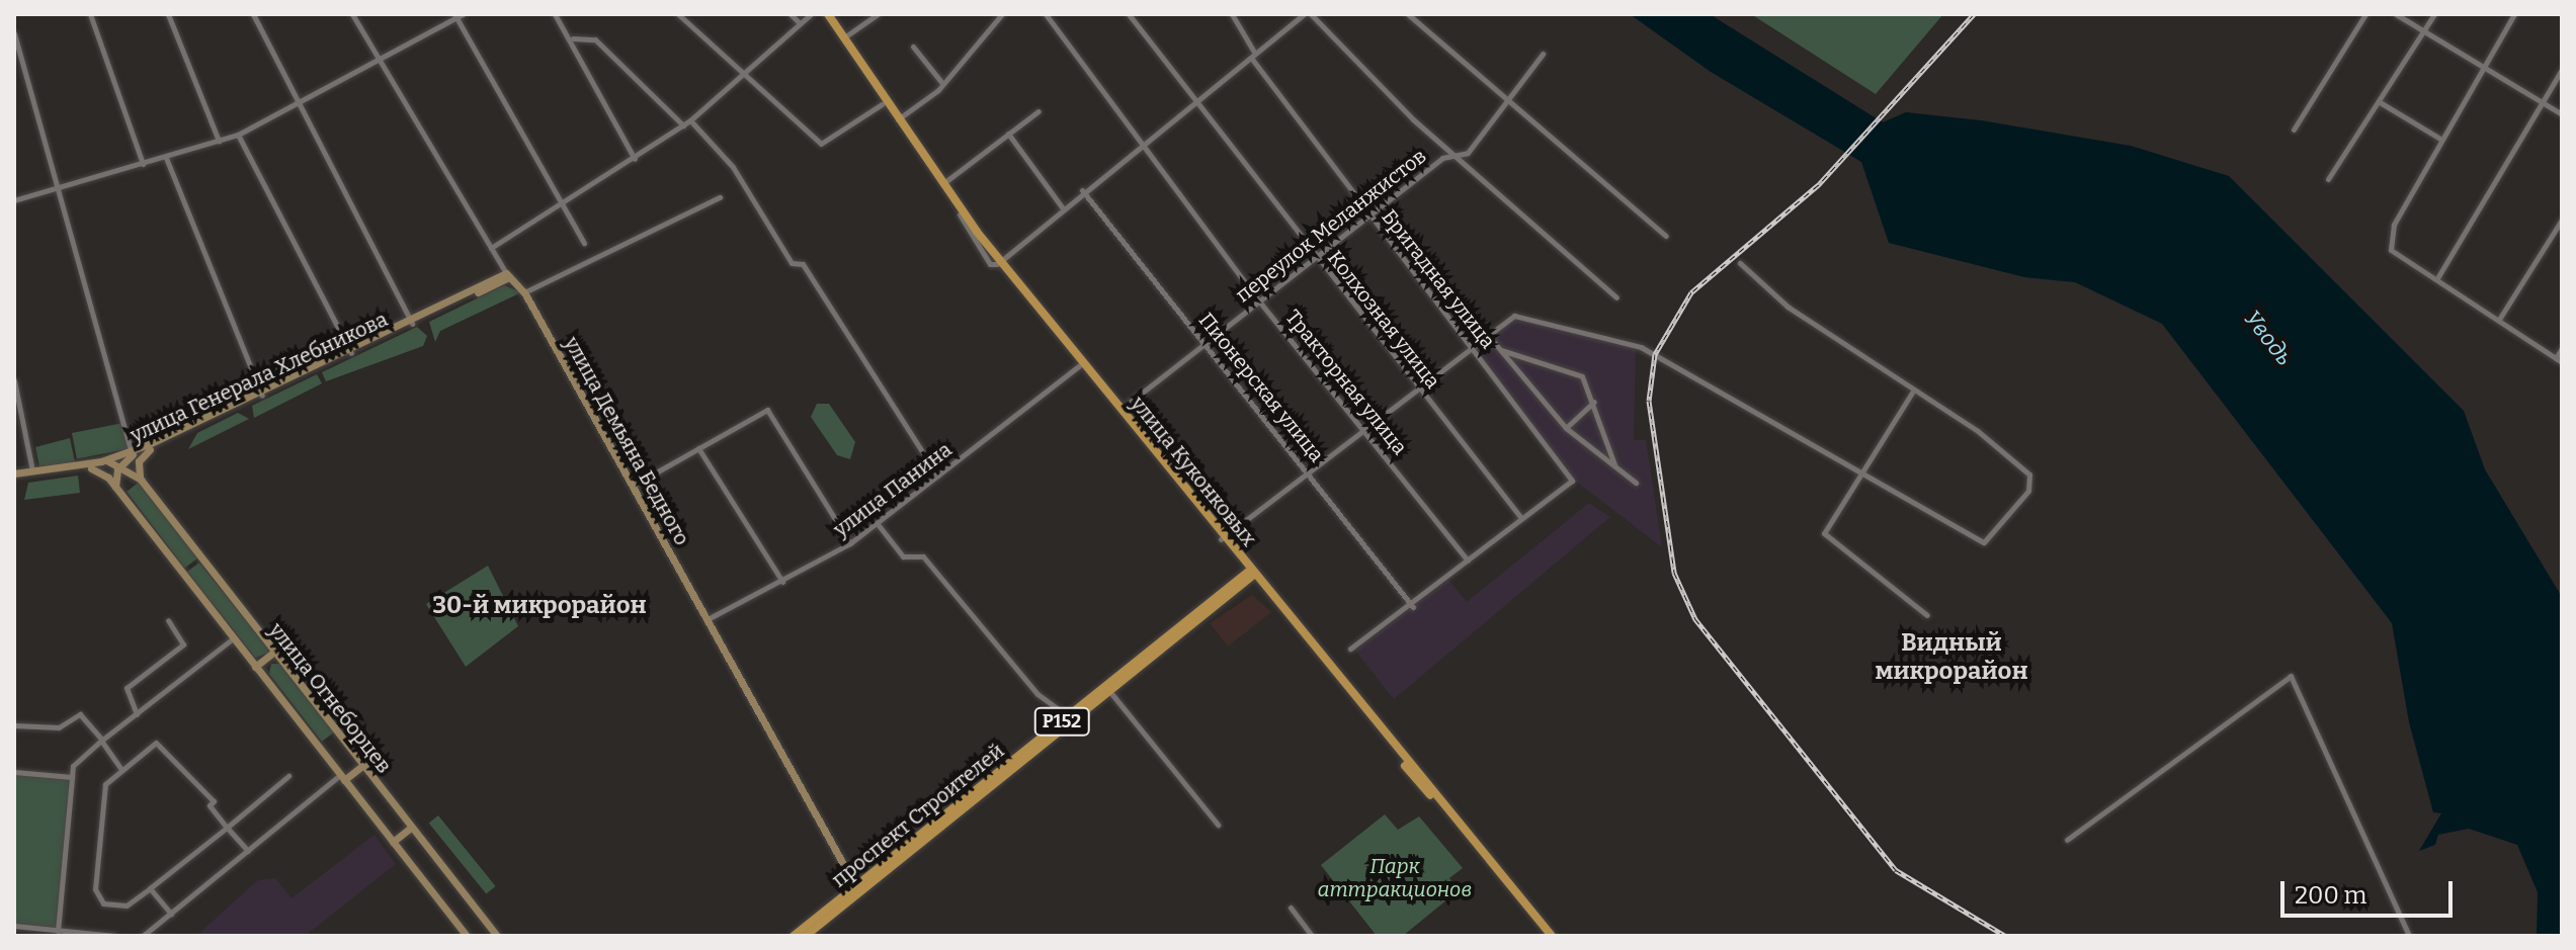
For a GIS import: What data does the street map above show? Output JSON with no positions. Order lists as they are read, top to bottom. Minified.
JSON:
{"streets":{"main road":["улица Генерала Хлебникова","улица Демьяна Бедного","улица Куконковых","улица Огнеборцев","Р152","проспект Строителей"],"street":["переулок Меланжистов","Бригадная улица","Колхозная улица","Тракторная улица","Пионерская улица","улица Панина"]},"crossings":[["переулок Меланжистов","Бригадная улица"],["переулок Меланжистов","Колхозная улица"],["переулок Меланжистов","Тракторная улица"],["переулок Меланжистов","Пионерская улица"],["переулок Меланжистов","улица Куконковых"],["Бригадная улица","Колхозная улица"],["улица Генерала Хлебникова","улица Демьяна Бедного"],["улица Генерала Хлебникова","улица Огнеборцев"],["улица Демьяна Бедного","улица Панина"],["улица Демьяна Бедного","проспект Строителей"],["улица Куконковых","улица Панина"],["улица Куконковых","проспект Строителей"]],"districts":["30-й микрорайон","Видный микрорайон"],"water":["Уводь"],"parks":["Парк аттракционов"],"scale_bar":"200 m"}
